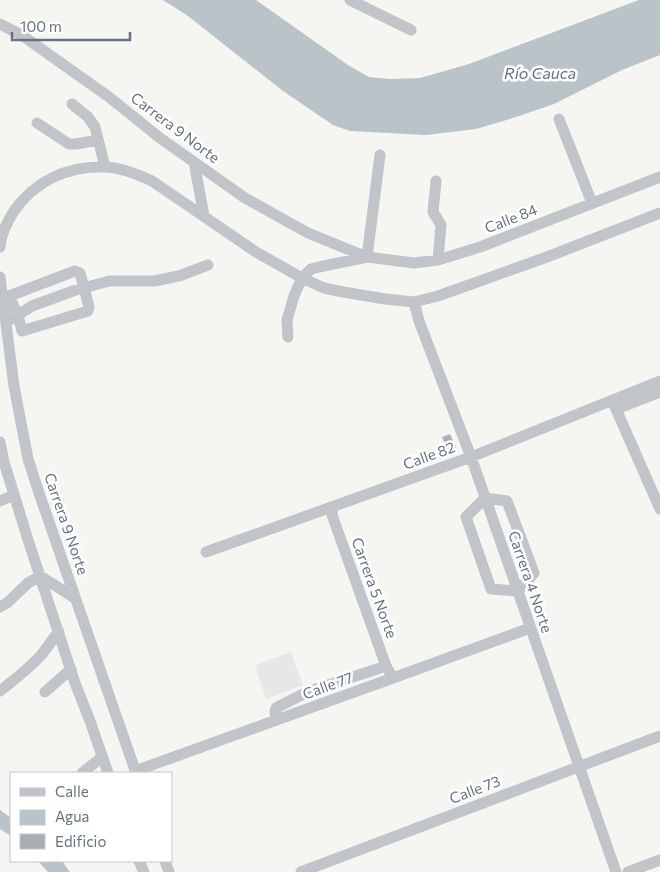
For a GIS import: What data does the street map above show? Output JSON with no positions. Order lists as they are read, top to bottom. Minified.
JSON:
{"streets":{"street":["Carrera 9 Norte","Calle 84","Calle 82","Carrera 4 Norte","Carrera 5 Norte","Calle 77","Calle 73"]},"crossings":[["Carrera 9 Norte","Calle 84"],["Carrera 9 Norte","Calle 77"],["Calle 82","Carrera 4 Norte"],["Calle 82","Carrera 5 Norte"],["Carrera 4 Norte","Calle 77"],["Carrera 4 Norte","Calle 73"],["Carrera 5 Norte","Calle 77"]],"water":["Río Cauca"],"legend":["Calle","Agua","Edificio"],"scale_bar":"100 m"}
